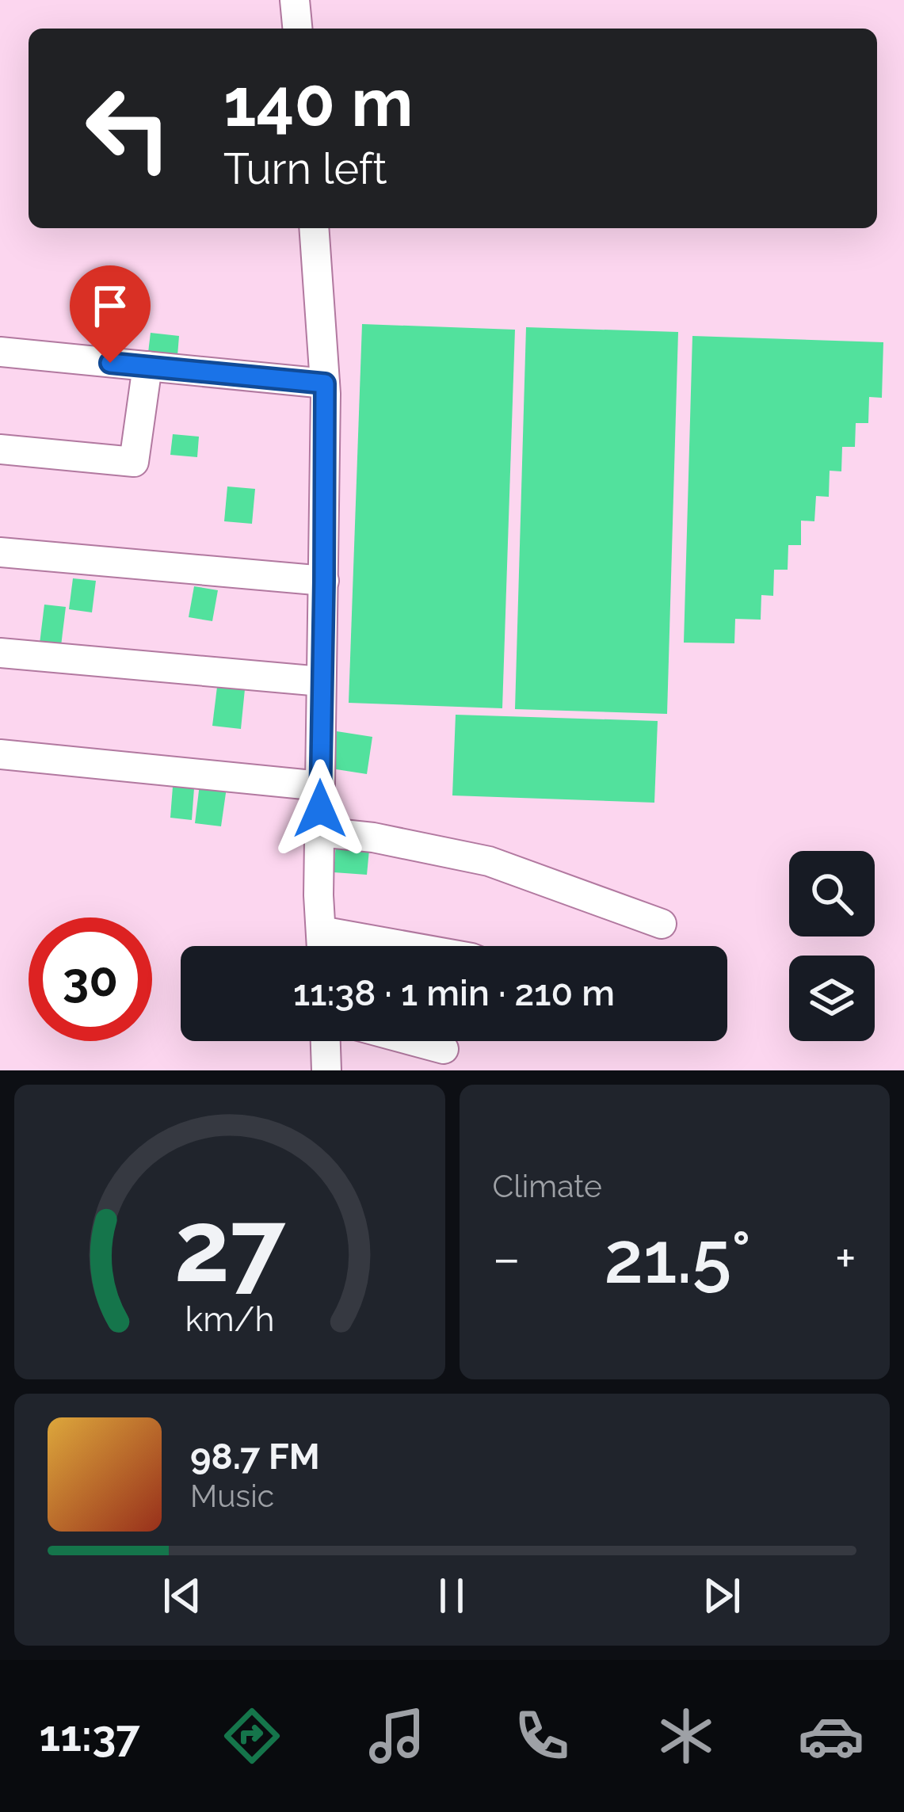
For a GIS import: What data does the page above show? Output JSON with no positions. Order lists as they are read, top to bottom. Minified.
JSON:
{"page":{"turn":["140 m","Turn left"],"limit":"30","trip":"11:38 · 1 min · 210 m","tile":"Climate","heat":["−","21.5°","+"],"song":["98.7 FM","Music"],"tabs":"11:37","gauge":["27","km/h"]}}
